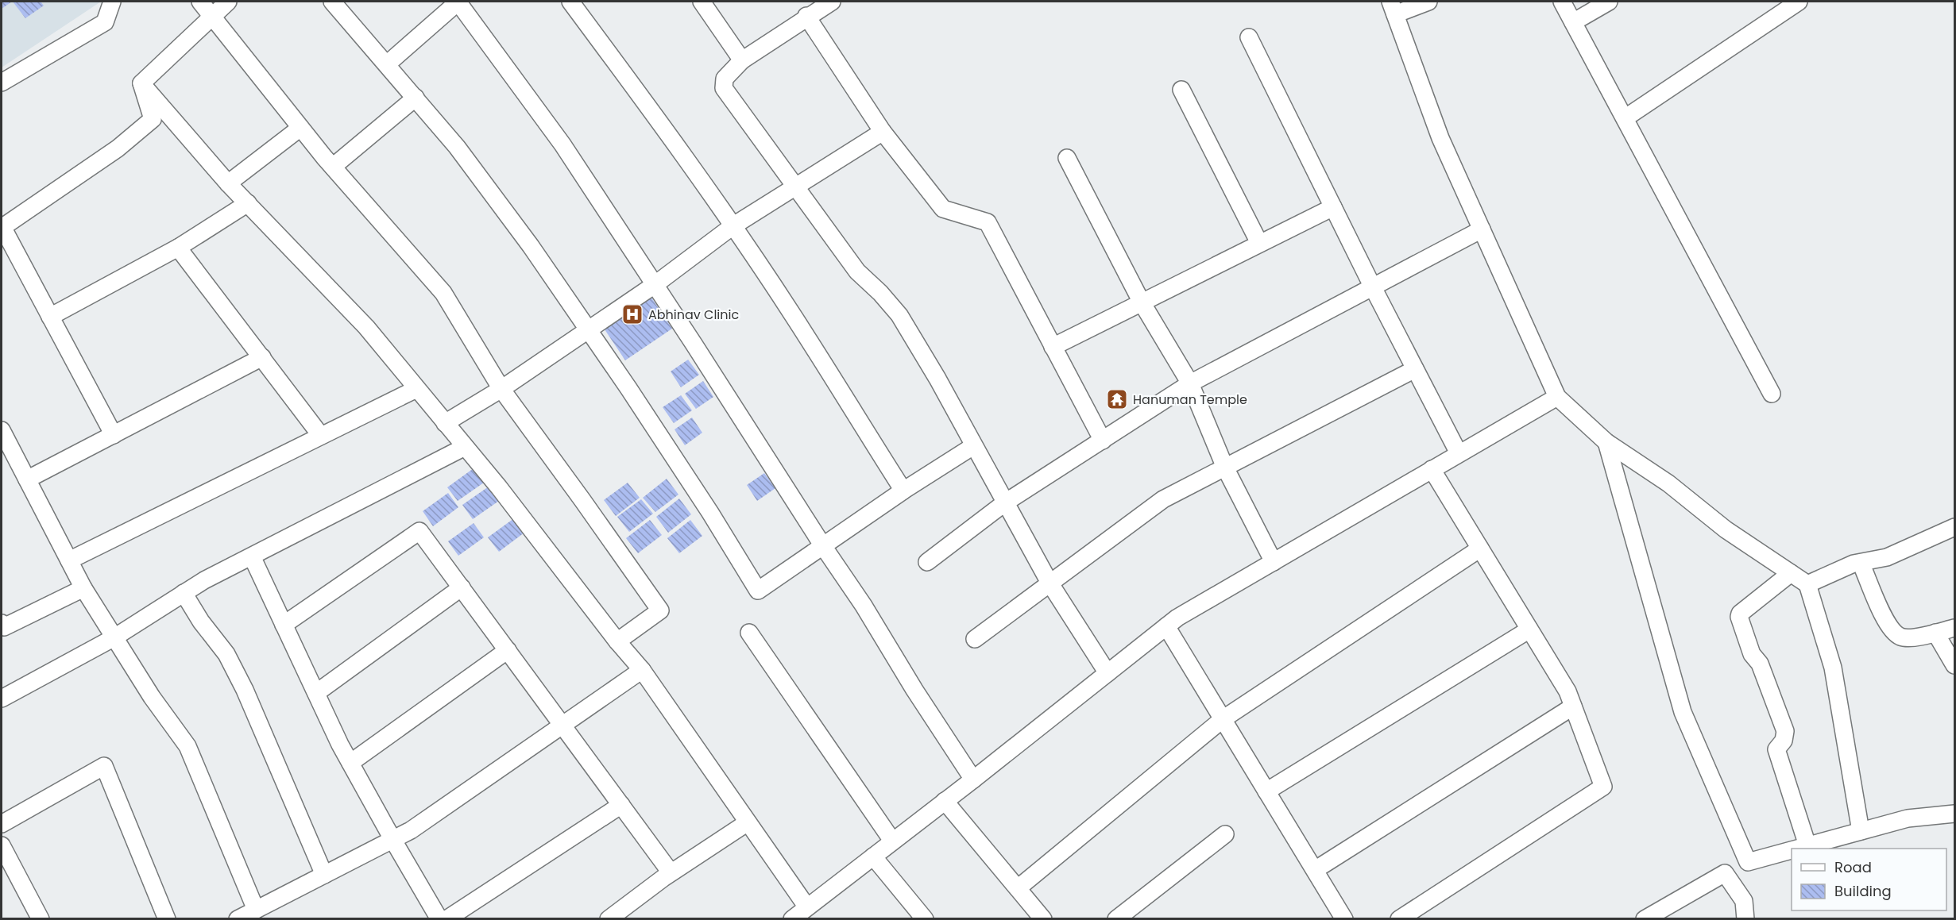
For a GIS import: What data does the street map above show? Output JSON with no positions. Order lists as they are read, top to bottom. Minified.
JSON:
{"places":{"hospital":["Abhinav Clinic"],"temple":["Hanuman Temple"]},"legend":["Road","Building"]}
